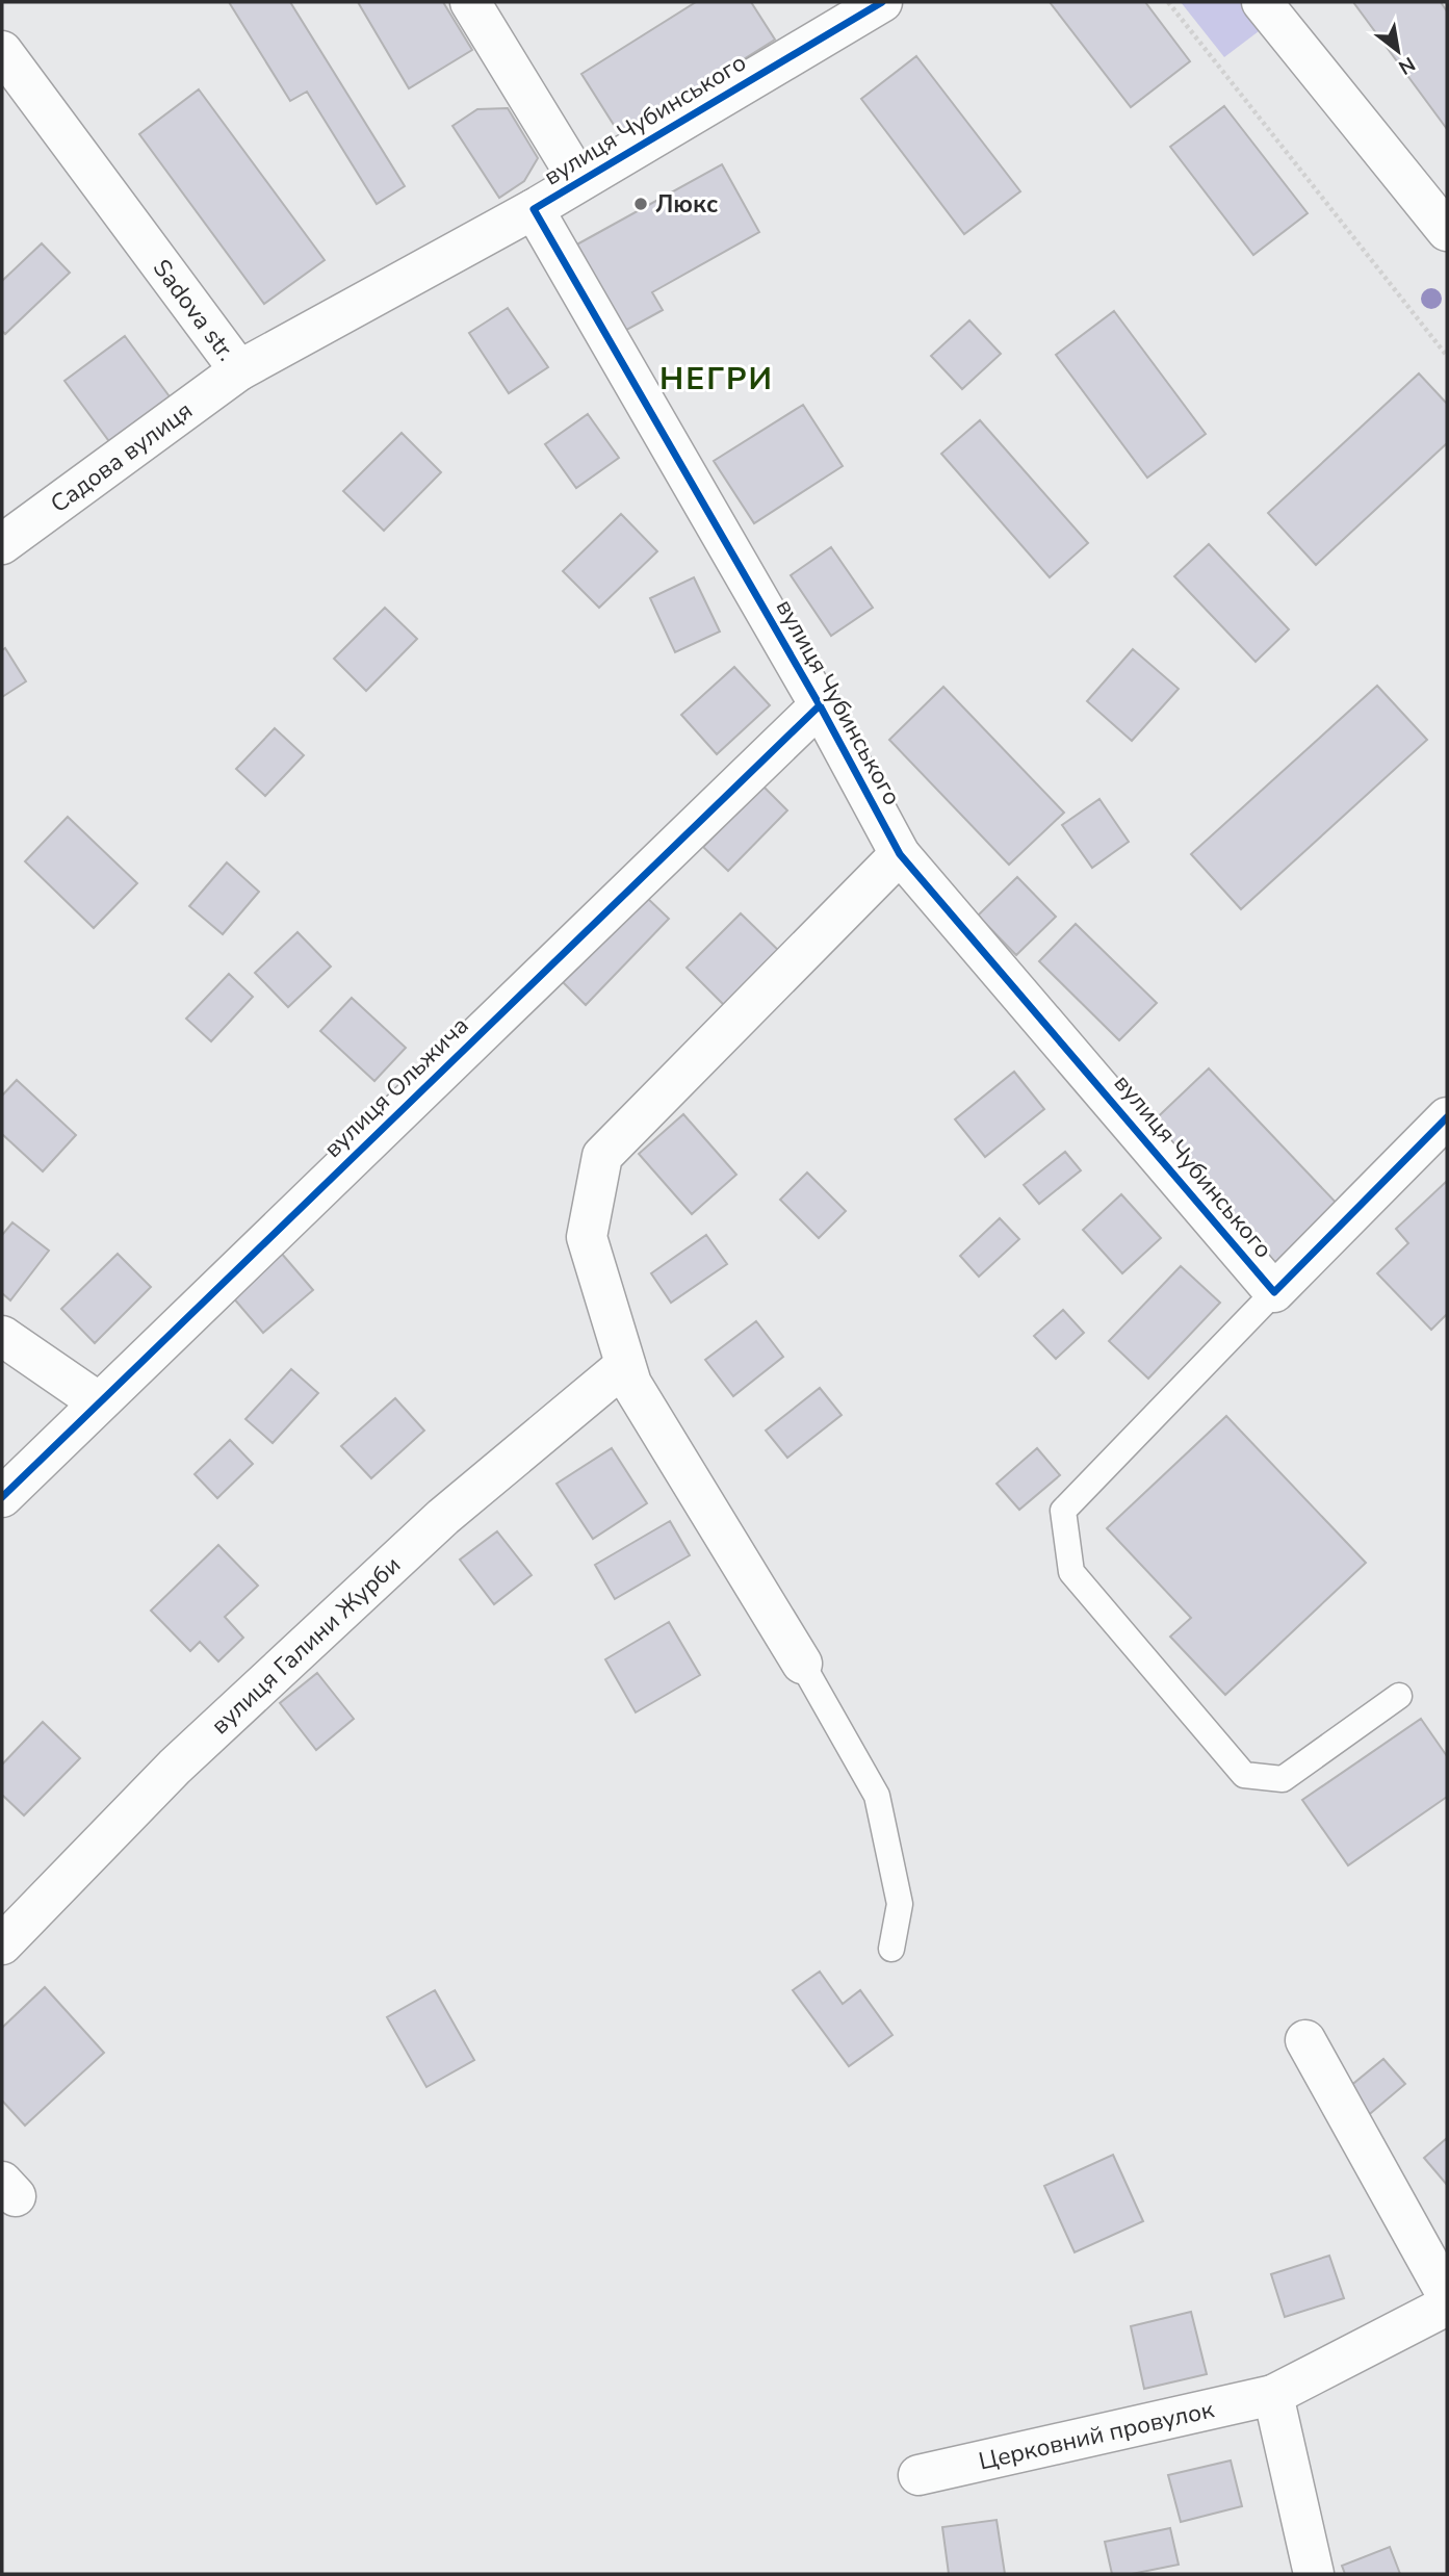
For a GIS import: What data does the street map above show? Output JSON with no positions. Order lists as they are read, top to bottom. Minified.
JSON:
{"streets":{"street":["вулиця Чубинського","Sadova str.","Садова вулиця","вулиця Ольжича","вулиця Галини Журби","Церковний провулок"]},"crossings":[["вулиця Чубинського","Sadova str."],["вулиця Чубинського","вулиця Ольжича"],["Sadova str.","Садова вулиця"]],"districts":["НЕГРИ"],"places":["Люкс"],"north":"bottom right"}
